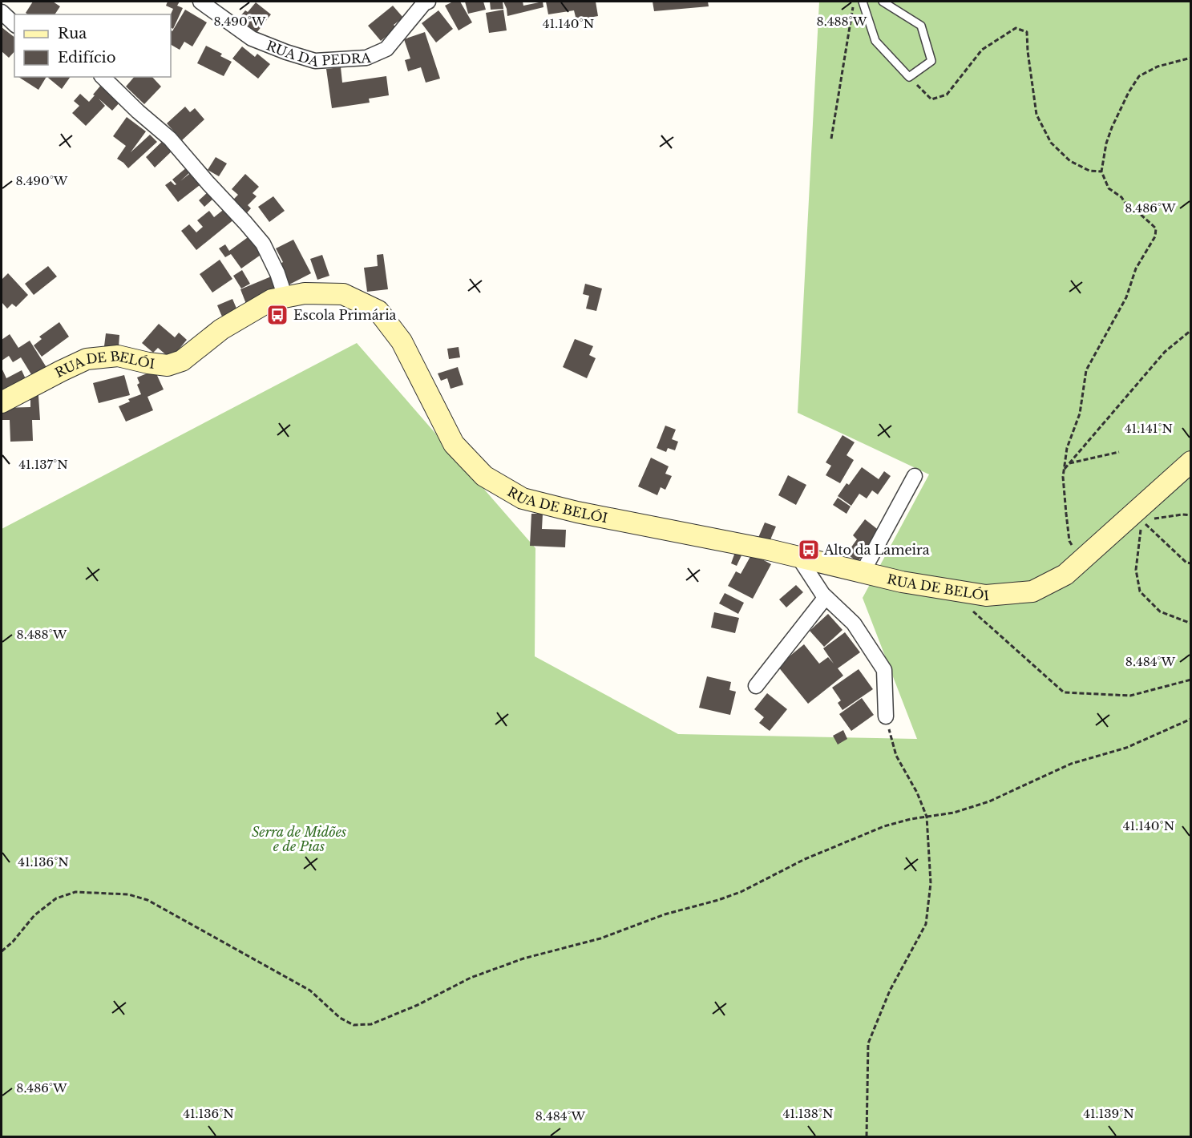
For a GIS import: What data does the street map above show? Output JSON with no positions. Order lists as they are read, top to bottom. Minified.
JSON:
{"streets":{"street":["RUA DA PEDRA","RUA DE BELÓI"]},"parks":["Serra de Midões e de Pias"],"places":{"bus stop":["Escola Primária","Alto da Lameira"]},"legend":["Rua","Edifício"],"coordinates":["8.490°W","8.488°W","41.140°N","8.486°W","41.141°N","41.137°N","8.484°W","41.136°N","41.138°N","41.139°N"]}
